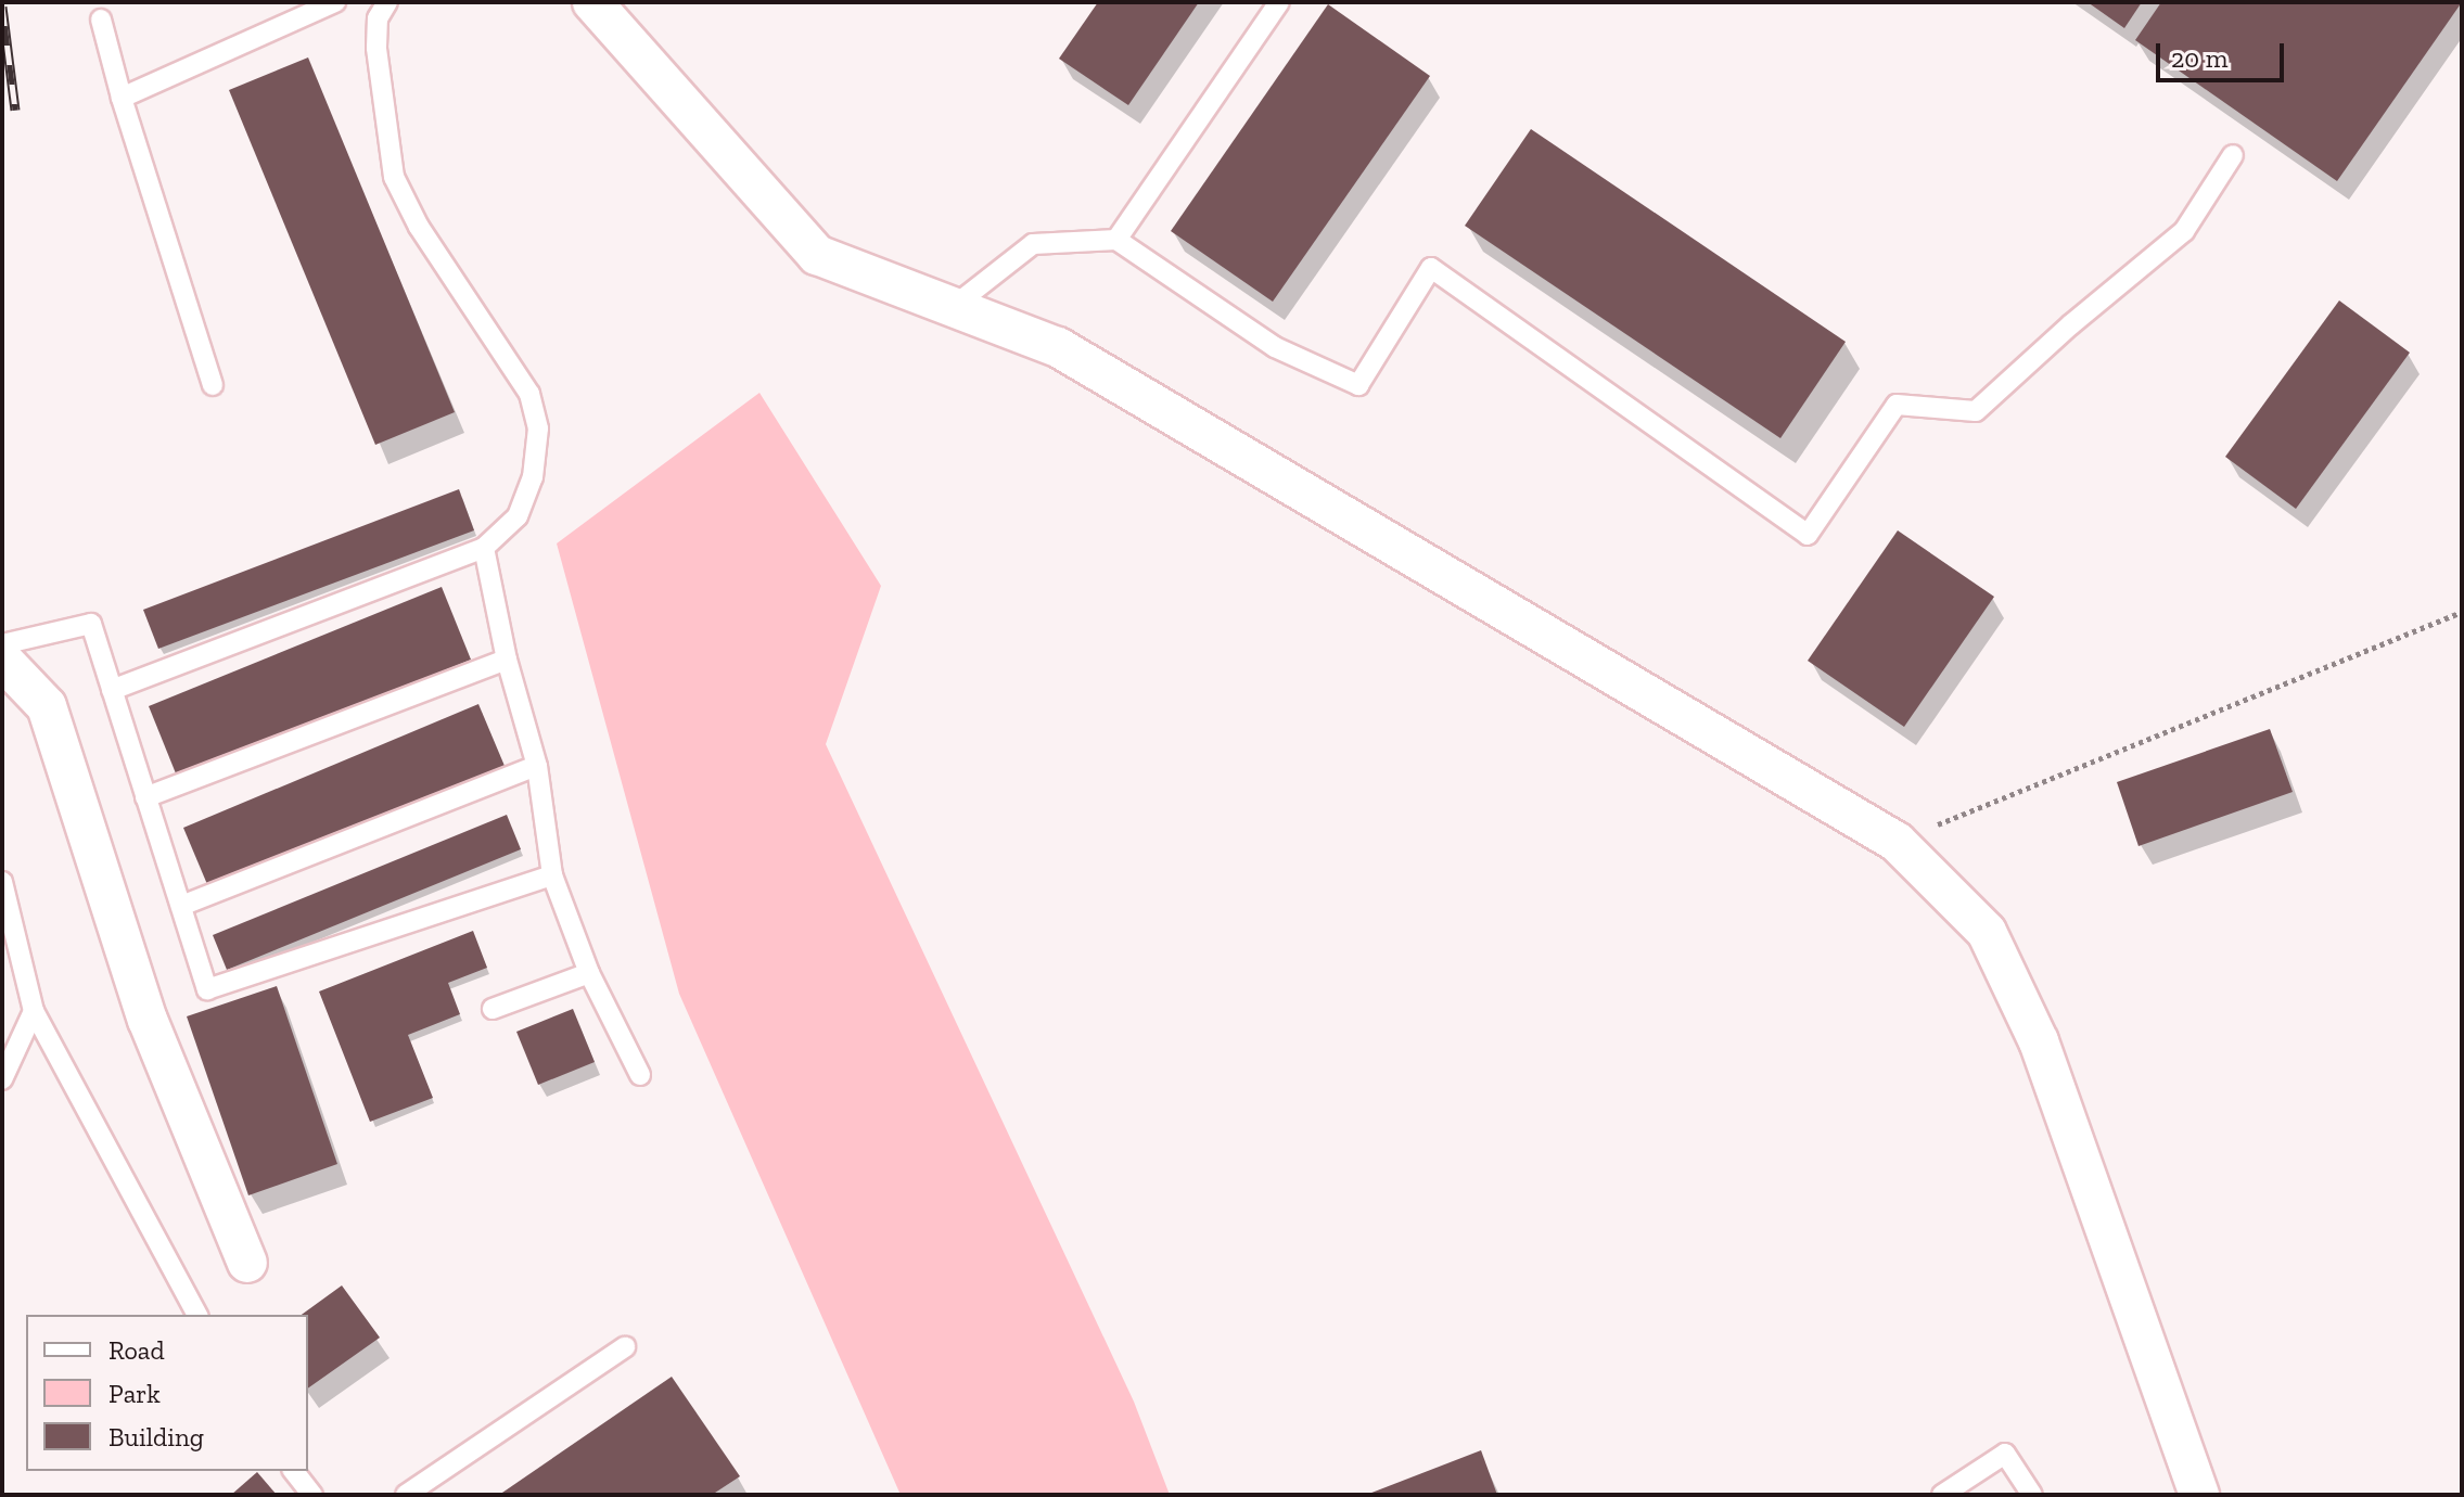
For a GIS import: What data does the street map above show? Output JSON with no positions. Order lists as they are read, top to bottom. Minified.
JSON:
{"legend":["Road","Park","Building"],"scale_bar":"20 m"}
